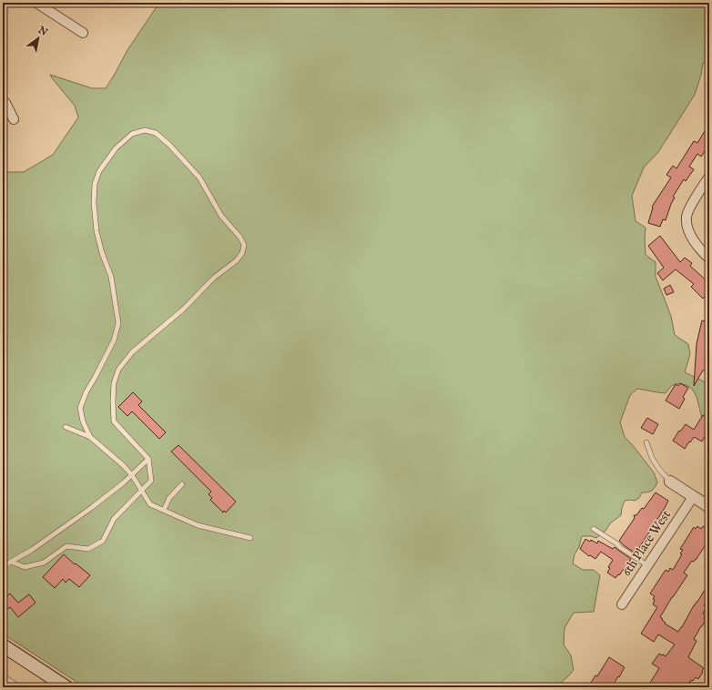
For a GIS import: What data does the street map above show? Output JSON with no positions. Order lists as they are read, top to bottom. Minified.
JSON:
{"streets":{"street":["6th Place West"]},"north":"top right"}
